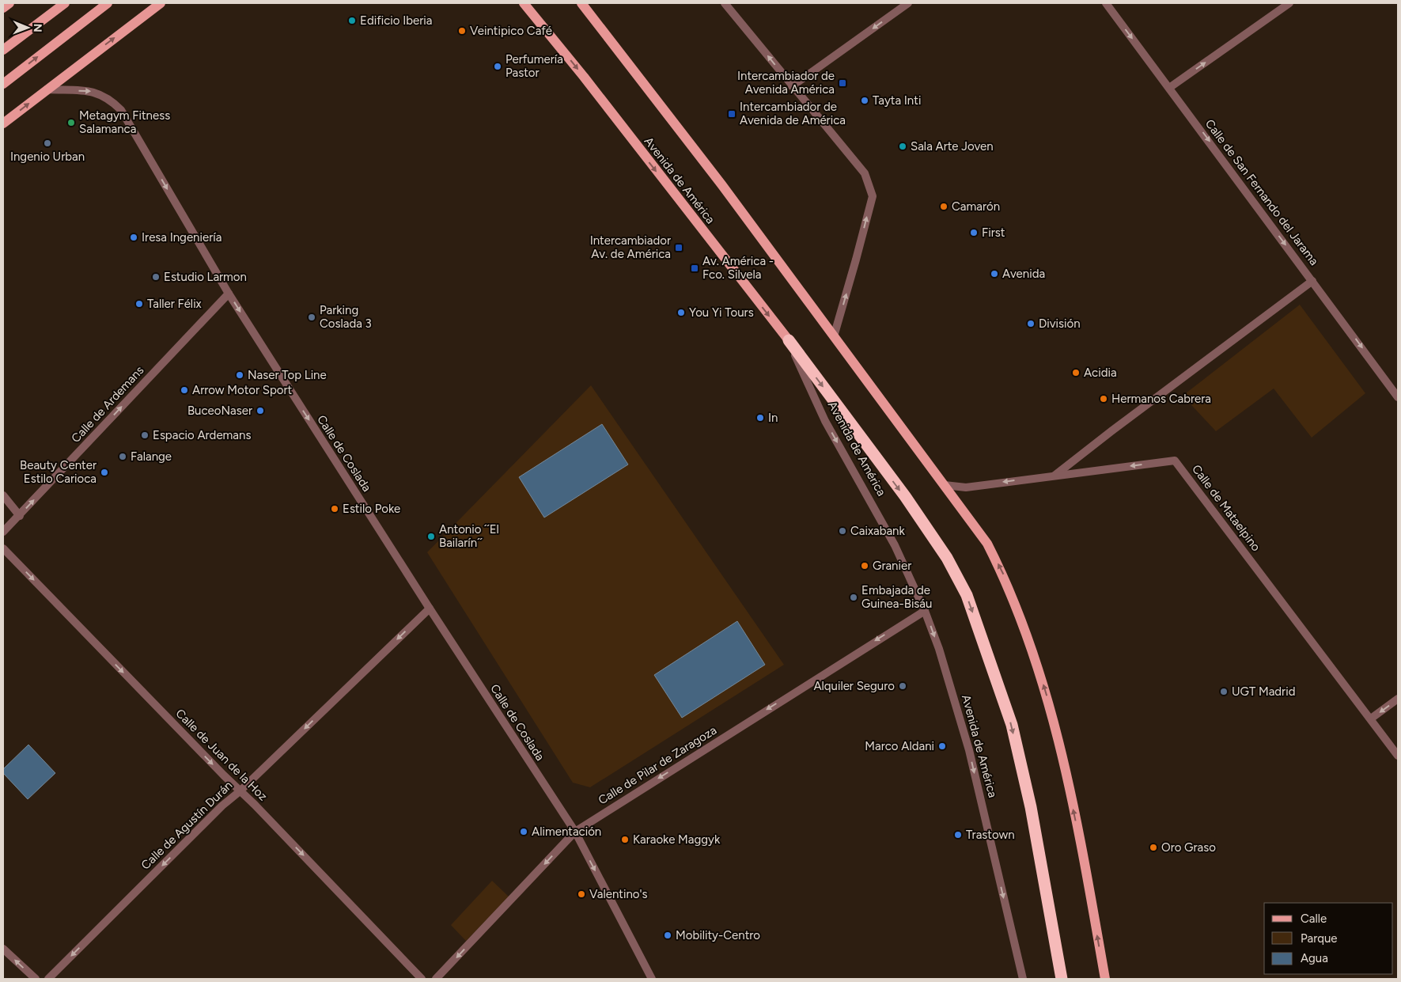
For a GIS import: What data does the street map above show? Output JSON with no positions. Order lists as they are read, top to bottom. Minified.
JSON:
{"streets":{"main road":["Avenida de América"],"street":["Calle de San Fernando del Jarama","Calle de Ardemans","Calle de Coslada","Calle de Mataelpino","Calle de Juan de la Hoz","Calle de Pilar de Zaragoza","Calle de Agustín Durán"]},"crossings":[["Avenida de América","Calle de Pilar de Zaragoza"],["Calle de Ardemans","Calle de Coslada"],["Calle de Coslada","Calle de Pilar de Zaragoza"],["Calle de Coslada","Calle de Agustín Durán"],["Calle de Juan de la Hoz","Calle de Agustín Durán"]],"one_way":["Calle de San Fernando del Jarama","Calle de Ardemans","Calle de Coslada","Calle de Mataelpino","Calle de Juan de la Hoz","Calle de Pilar de Zaragoza","Calle de Agustín Durán"],"places":{"other":["Edificio Iberia","Veintipico Café","Perfumería Pastor","Tayta Inti","Metagym Fitness Salamanca","Ingenio Urban","Sala Arte Joven","Camarón","First","Iresa Ingeniería","Avenida","Estudio Larmon","Taller Félix","You Yi Tours","Parking Coslada 3","División","Acidia","Naser Top Line","Arrow Motor Sport","Hermanos Cabrera","BuceoNaser","In","Espacio Ardemans","Falange","Beauty Center Estilo Carioca","Estilo Poke","Caixabank","Antonio ´´El Bailarín´´","Granier","Embajada de Guinea-Bisáu","Alquiler Seguro","UGT Madrid","Marco Aldani","Alimentación","Trastown","Karaoke Maggyk","Oro Graso","Valentino's","Mobility-Centro"],"transit":["Intercambiador de Avenida América","Intercambiador de Avenida de América","Intercambiador Av. de América","Av. América - Fco. Silvela"]},"legend":["Calle","Parque","Agua"],"north":"right"}
